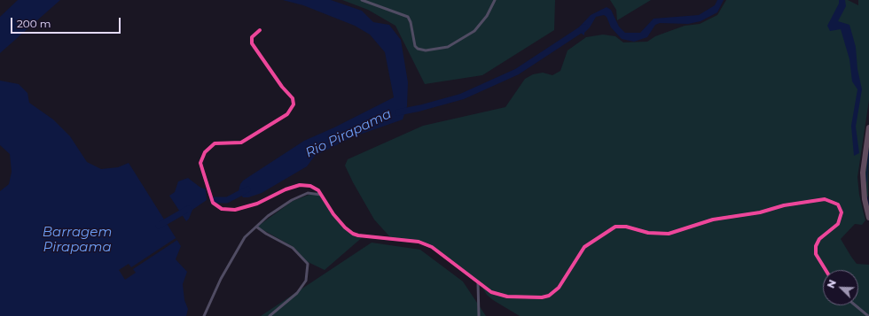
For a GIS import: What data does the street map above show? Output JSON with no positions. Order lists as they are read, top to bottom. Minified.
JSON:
{"water":["Rio Pirapama","Barragem Pirapama"],"scale_bar":"200 m","north":"top left"}
